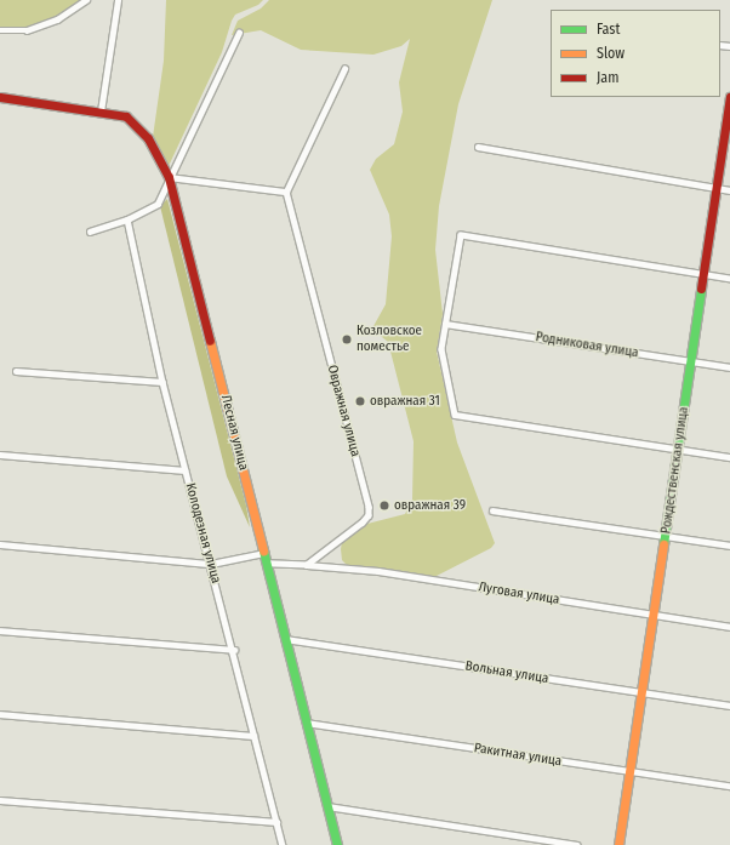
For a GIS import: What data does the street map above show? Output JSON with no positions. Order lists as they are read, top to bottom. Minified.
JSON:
{"streets":{"street":["Родниковая улица","Овражная улица","Лесная улица","Рождественская улица","Колодезная улица","Луговая улица","Вольная улица","Ракитная улица"]},"crossings":[["Родниковая улица","Рождественская улица"],["Овражная улица","Луговая улица"],["Лесная улица","Вольная улица"],["Лесная улица","Ракитная улица"],["Рождественская улица","Луговая улица"],["Рождественская улица","Вольная улица"],["Рождественская улица","Ракитная улица"]],"places":["Козловское поместье","овражная 31","овражная 39"],"legend":["Fast","Slow","Jam"]}
